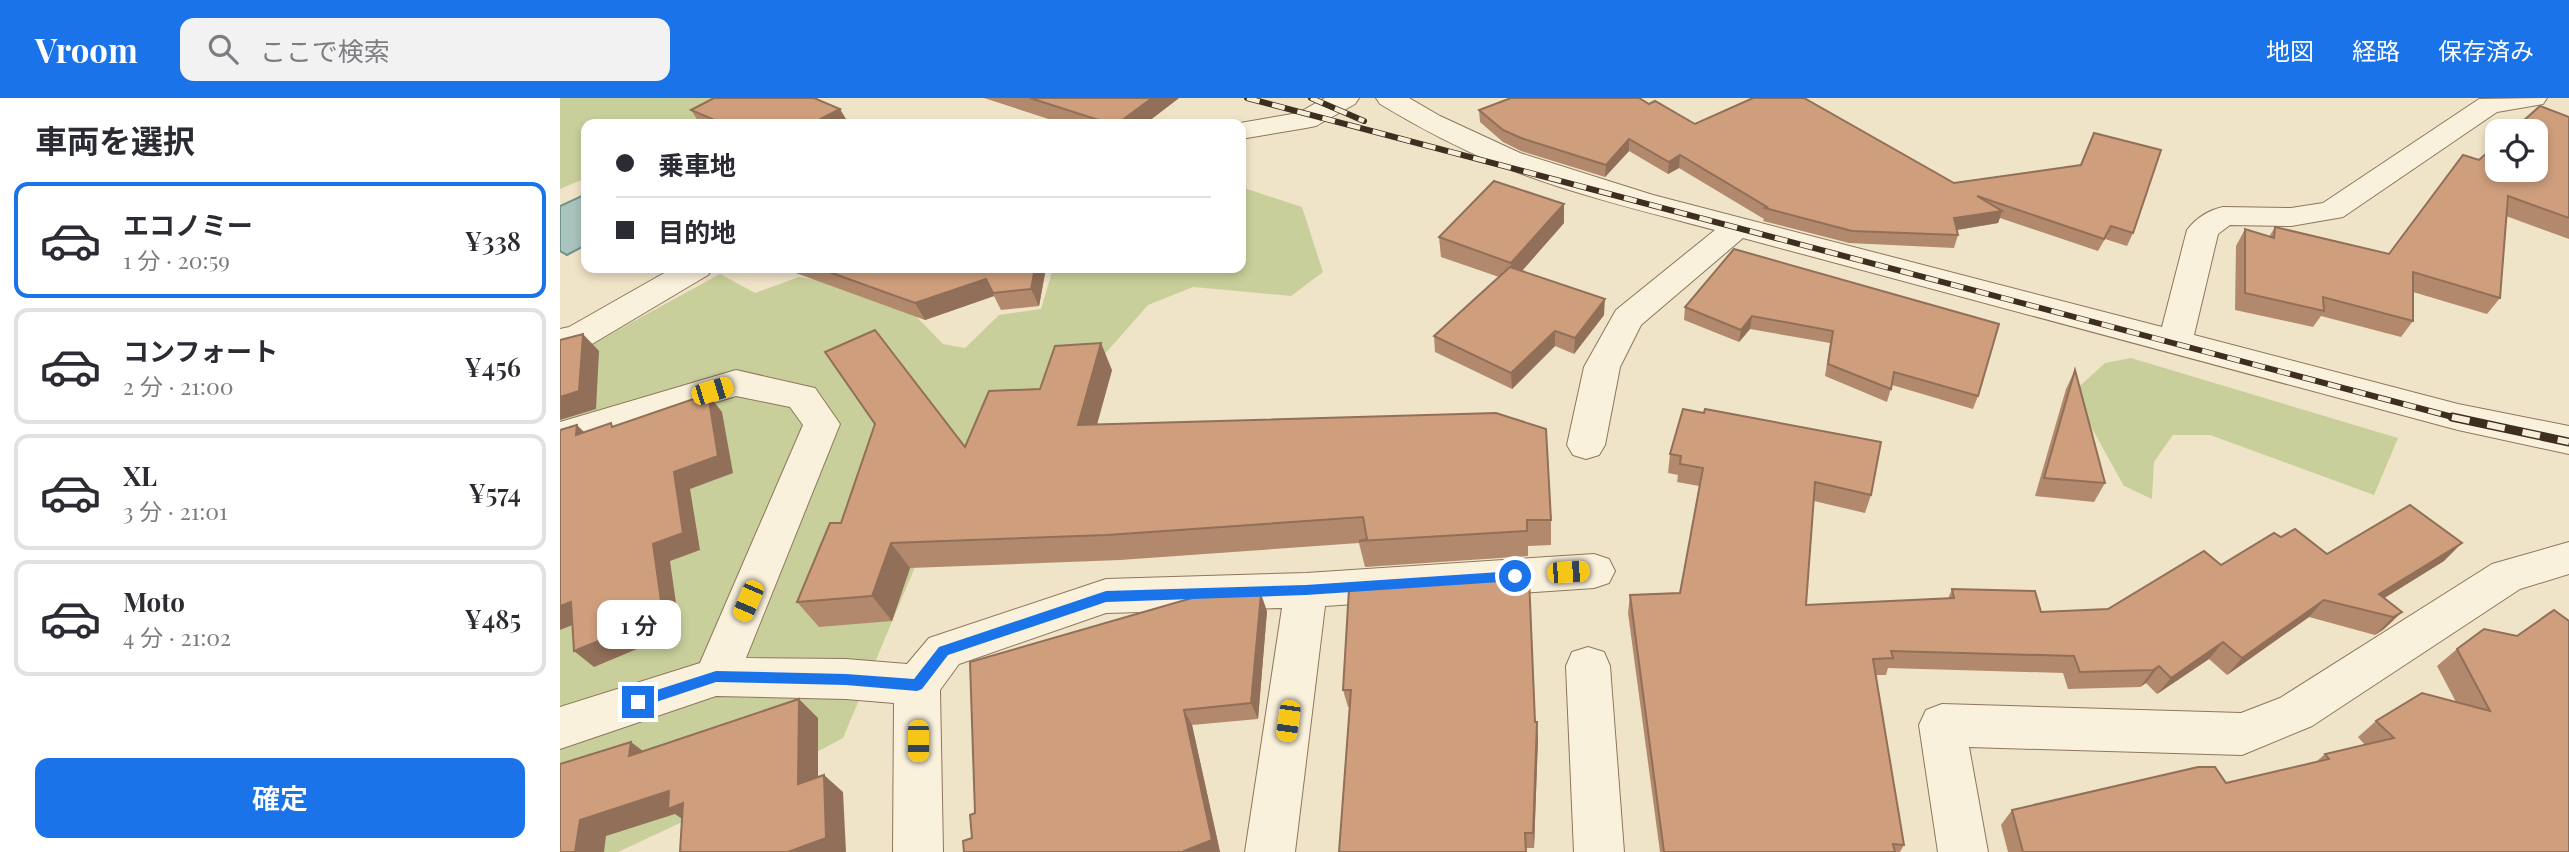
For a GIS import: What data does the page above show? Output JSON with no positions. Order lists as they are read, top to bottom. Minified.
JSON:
{"page":{"header":"Vroom","search":"ここで検索","nav":["地図","経路","保存済み"],"heading":"車両を選択","banner":["乗車地","目的地"],"list":[{"name":"エコノミー","note":"1 分 · 20:59","value":"¥338"},{"name":"コンフォート","note":"2 分 · 21:00","value":"¥456"},{"name":"XL","note":"3 分 · 21:01","value":"¥574"},{"name":"Moto","note":"4 分 · 21:02","value":"¥485"}],"bubble":"1 分","buttons":"確定"}}
